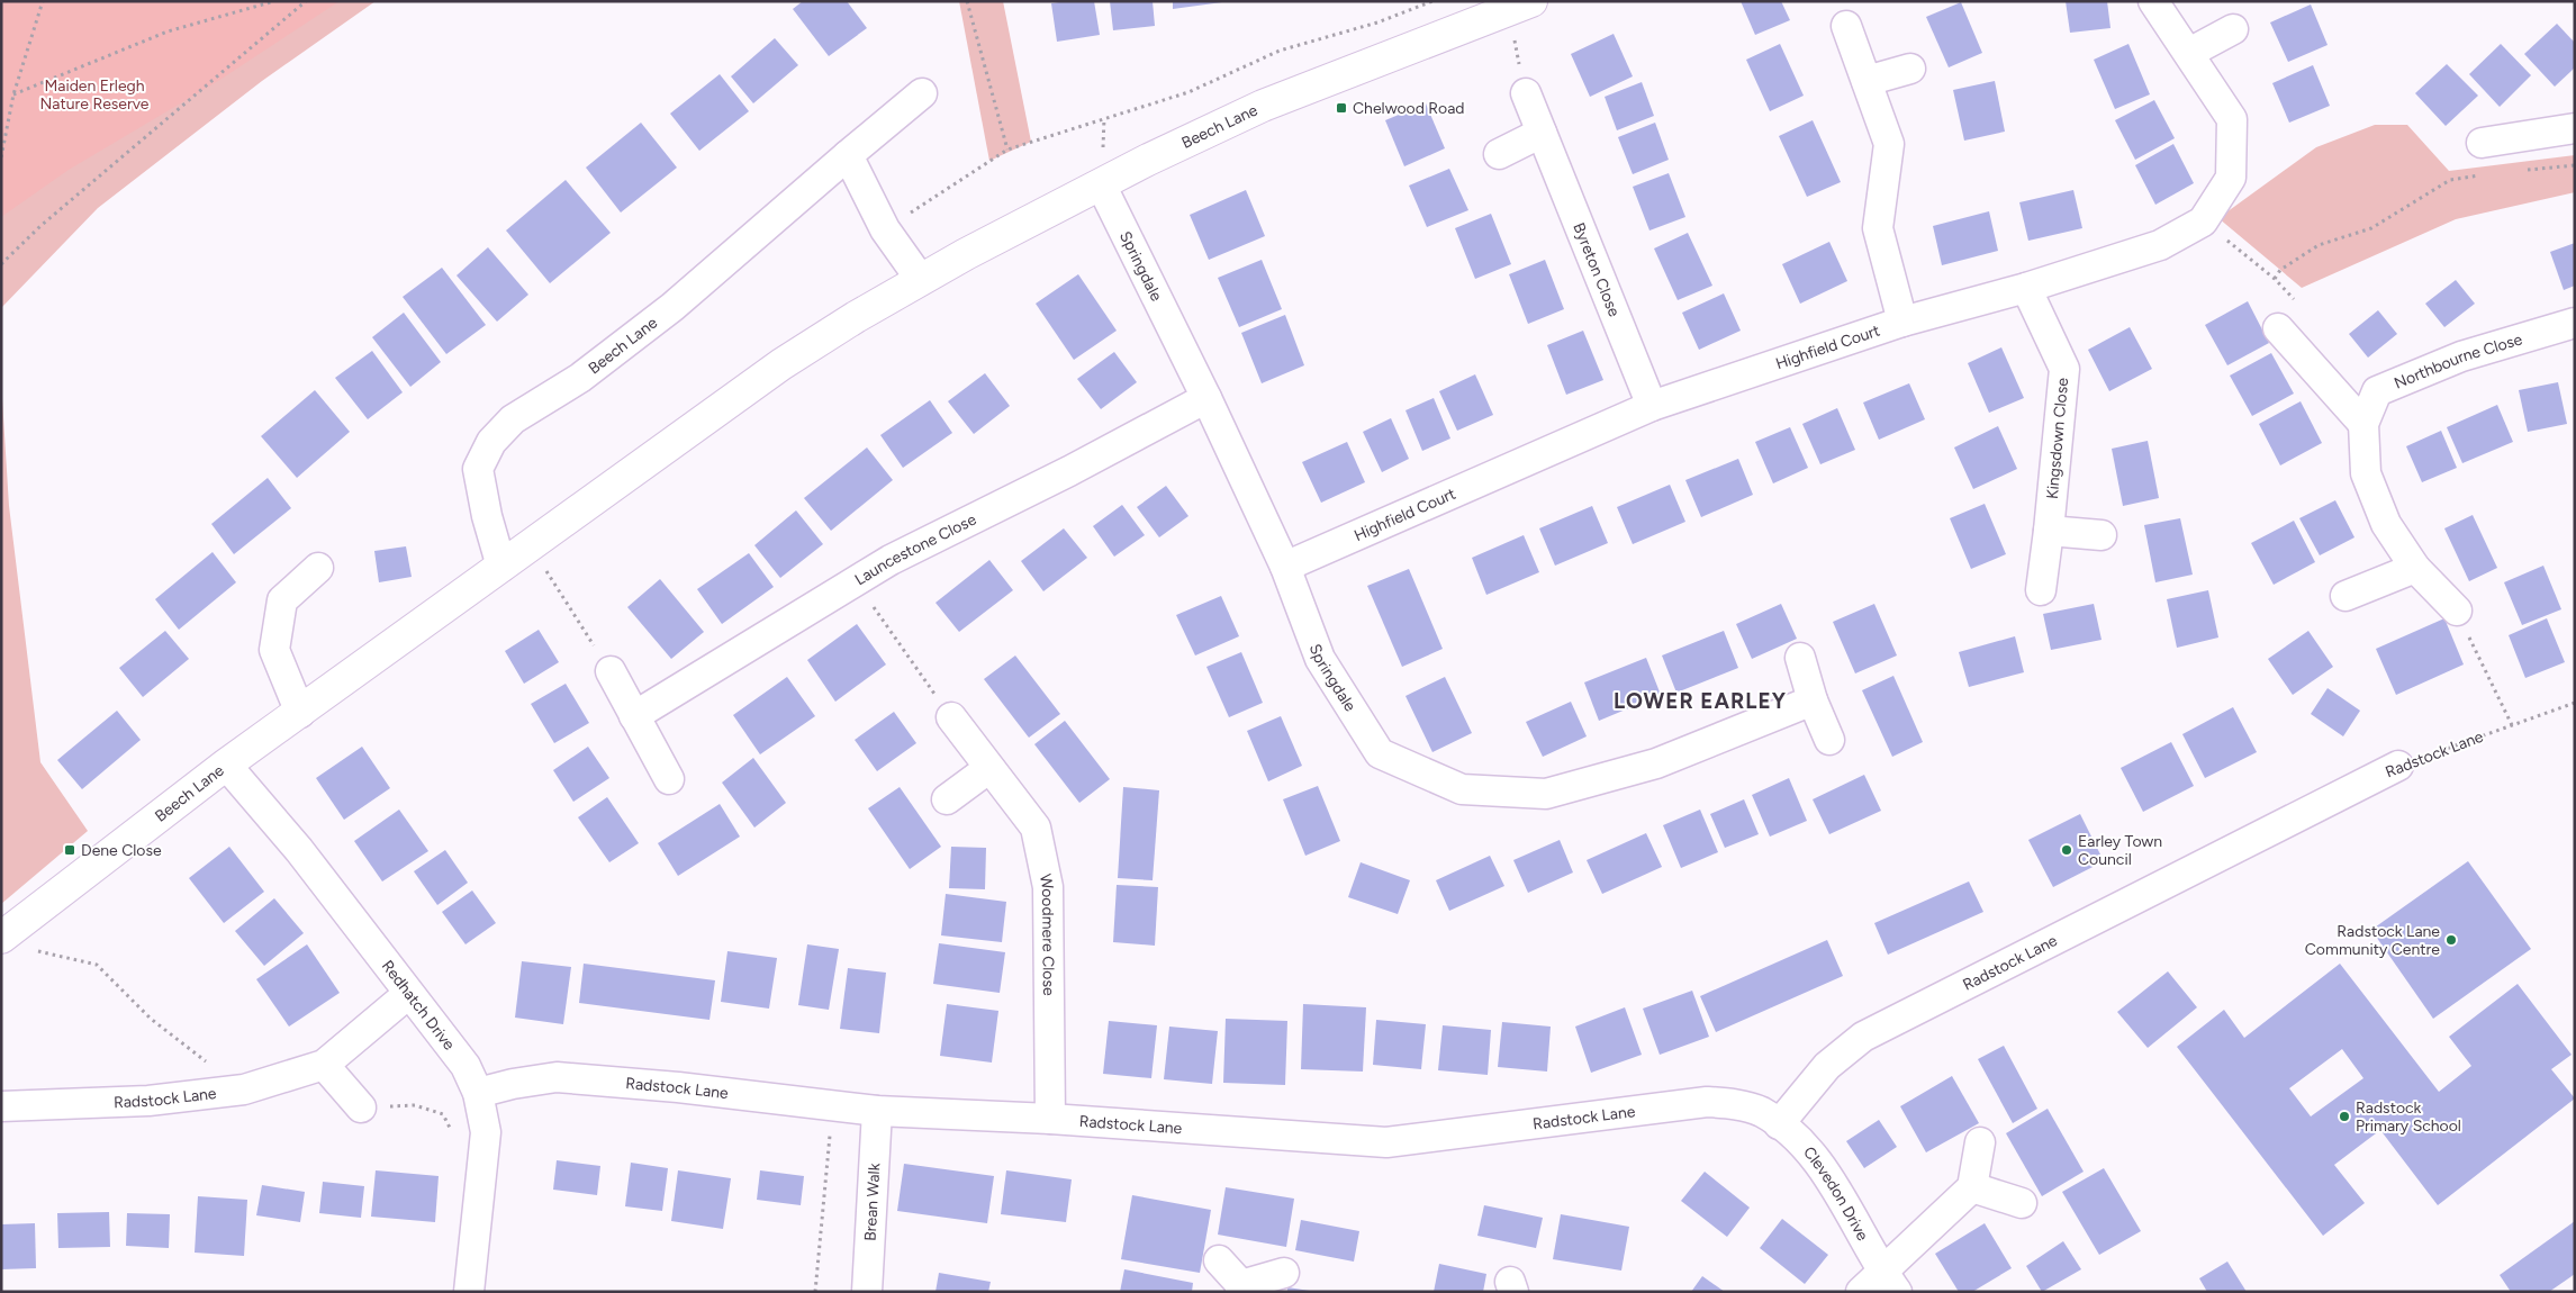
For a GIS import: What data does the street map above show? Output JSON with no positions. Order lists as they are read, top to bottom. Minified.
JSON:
{"streets":{"street":["Beech Lane","Springdale","Byreton Close","Highfield Court","Northbourne Close","Kingsdown Close","Launcestone Close","Radstock Lane","Woodmere Close","Redhatch Drive","Clevedon Drive","Brean Walk"]},"crossings":[["Beech Lane","Springdale"],["Beech Lane","Redhatch Drive"],["Springdale","Highfield Court"],["Springdale","Launcestone Close"],["Byreton Close","Highfield Court"],["Highfield Court","Kingsdown Close"],["Radstock Lane","Woodmere Close"],["Radstock Lane","Redhatch Drive"],["Radstock Lane","Clevedon Drive"],["Radstock Lane","Brean Walk"]],"districts":["LOWER EARLEY"],"parks":["Maiden Erlegh Nature Reserve"],"places":{"transit":["Chelwood Road","Dene Close"],"other":["Earley Town Council","Radstock Lane Community Centre","Radstock Primary School"]}}
